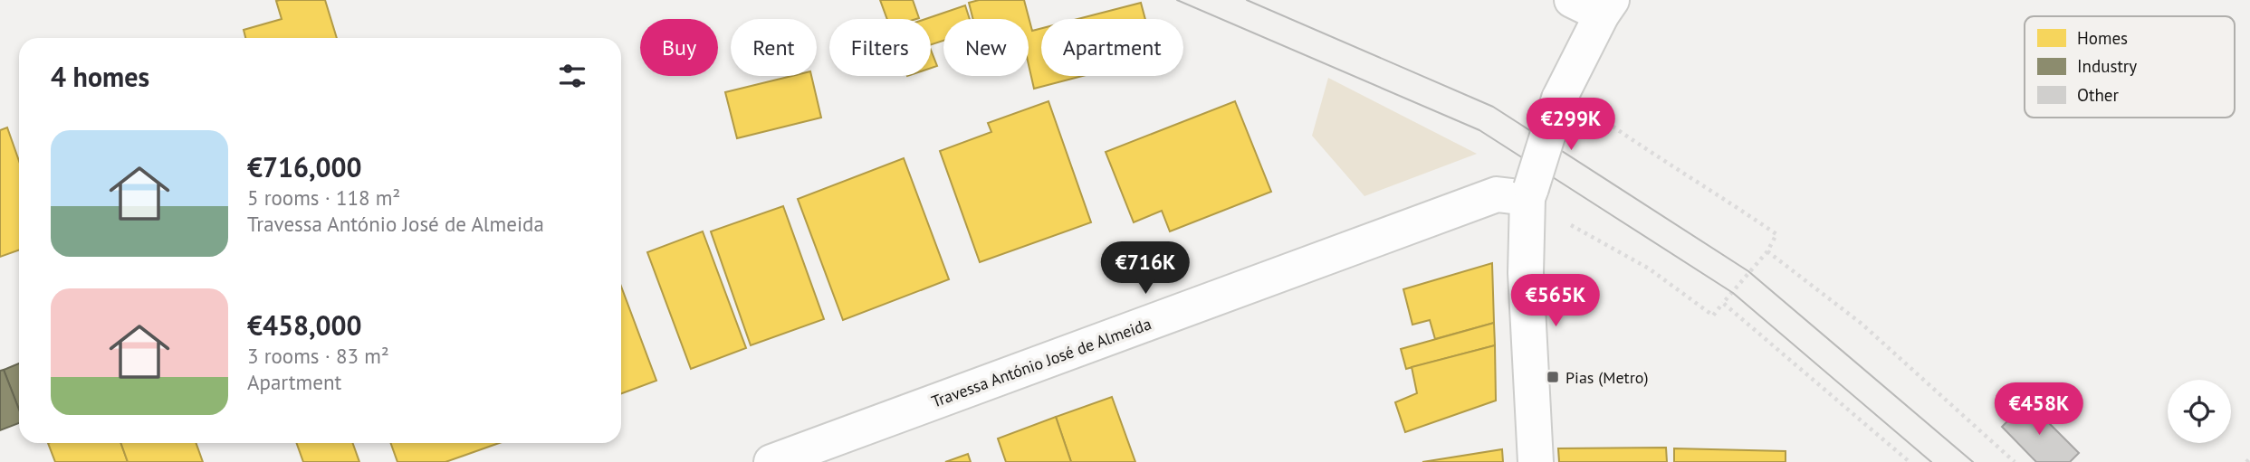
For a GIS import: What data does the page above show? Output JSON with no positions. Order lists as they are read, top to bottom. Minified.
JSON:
{"streets":{"street":["Travessa António José de Almeida"]},"places":{"transit":["Pias (Metro)"]},"legend":["Homes","Industry","Other"],"page":{"chip":["Buy","Rent","Filters","New","Apartment"],"heading":"4 homes","price":["€299K","€716K","€565K","€458K"],"list":[{"name":"€716,000","note":"5 rooms · 118 m² · Travessa António José de Almeida"},{"name":"€458,000","note":"3 rooms · 83 m² · Apartment"}]}}
